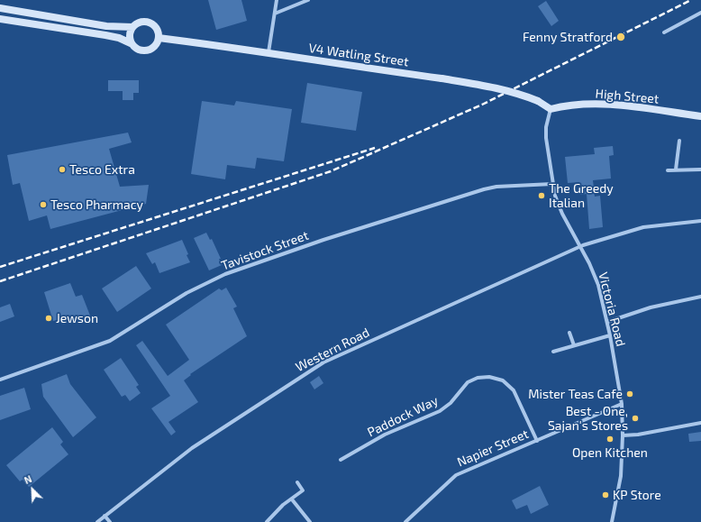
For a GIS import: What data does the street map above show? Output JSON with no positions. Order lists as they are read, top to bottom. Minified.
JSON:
{"streets":{"street":["V4 Watling Street","High Street","Tavistock Street","Victoria Road","Western Road","Paddock Way","Napier Street"]},"crossings":[["V4 Watling Street","High Street"],["V4 Watling Street","Victoria Road"],["High Street","Victoria Road"],["Tavistock Street","Victoria Road"],["Victoria Road","Western Road"],["Victoria Road","Napier Street"],["Paddock Way","Napier Street"]],"places":["Fenny Stratford","Tesco Extra","The Greedy Italian","Tesco Pharmacy","Jewson","Mister Teas Cafe","Best - One, Sajan's Stores","Open Kitchen","KP Store"],"north":"top left"}
